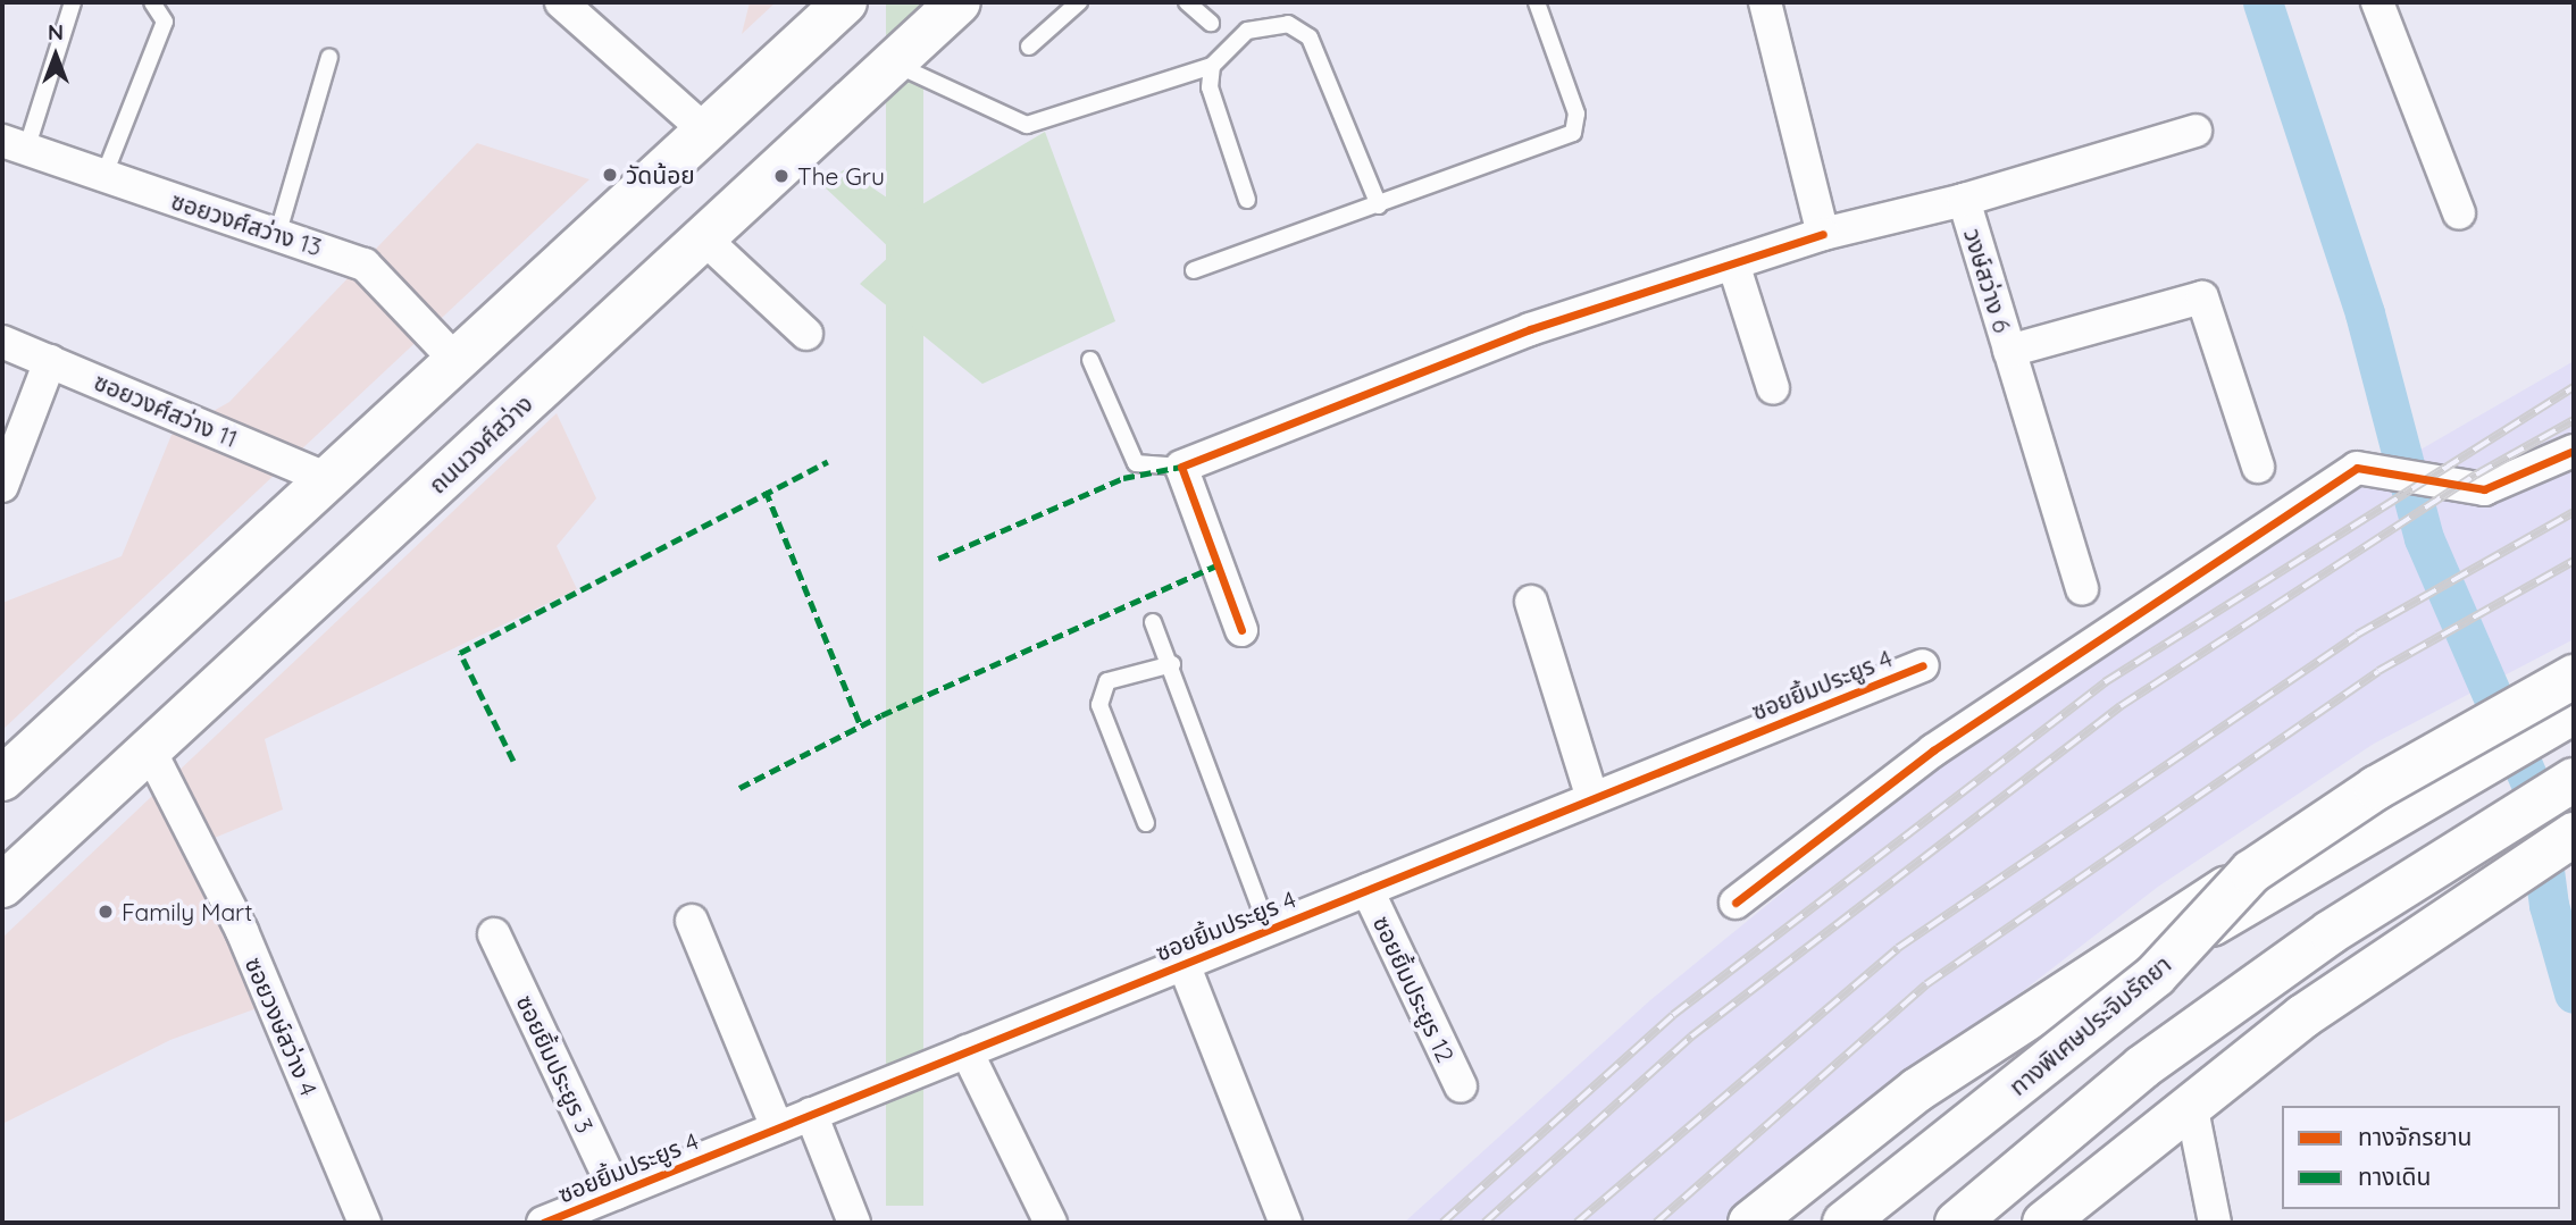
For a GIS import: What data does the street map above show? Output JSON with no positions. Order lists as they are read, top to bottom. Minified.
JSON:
{"streets":{"main road":["ถนนวงศ์สว่าง","ทางพิเศษประจิมรัถยา"],"street":["ซอยวงศ์สว่าง 13","วงษ์สว่าง 6","ซอยวงศ์สว่าง 11","ซอยยิ้มประยูร 4","ซอยยิ้มประยูร 12","ซอยวงษ์สว่าง 4","ซอยยิ้มประยูร 3"]},"crossings":[["ถนนวงศ์สว่าง","ซอยวงษ์สว่าง 4"],["ซอยยิ้มประยูร 4","ซอยยิ้มประยูร 12"],["ซอยยิ้มประยูร 4","ซอยยิ้มประยูร 3"]],"places":["วัดน้อย","The Gru","Family Mart"],"legend":["ทางจักรยาน","ทางเดิน"],"north":"top"}
